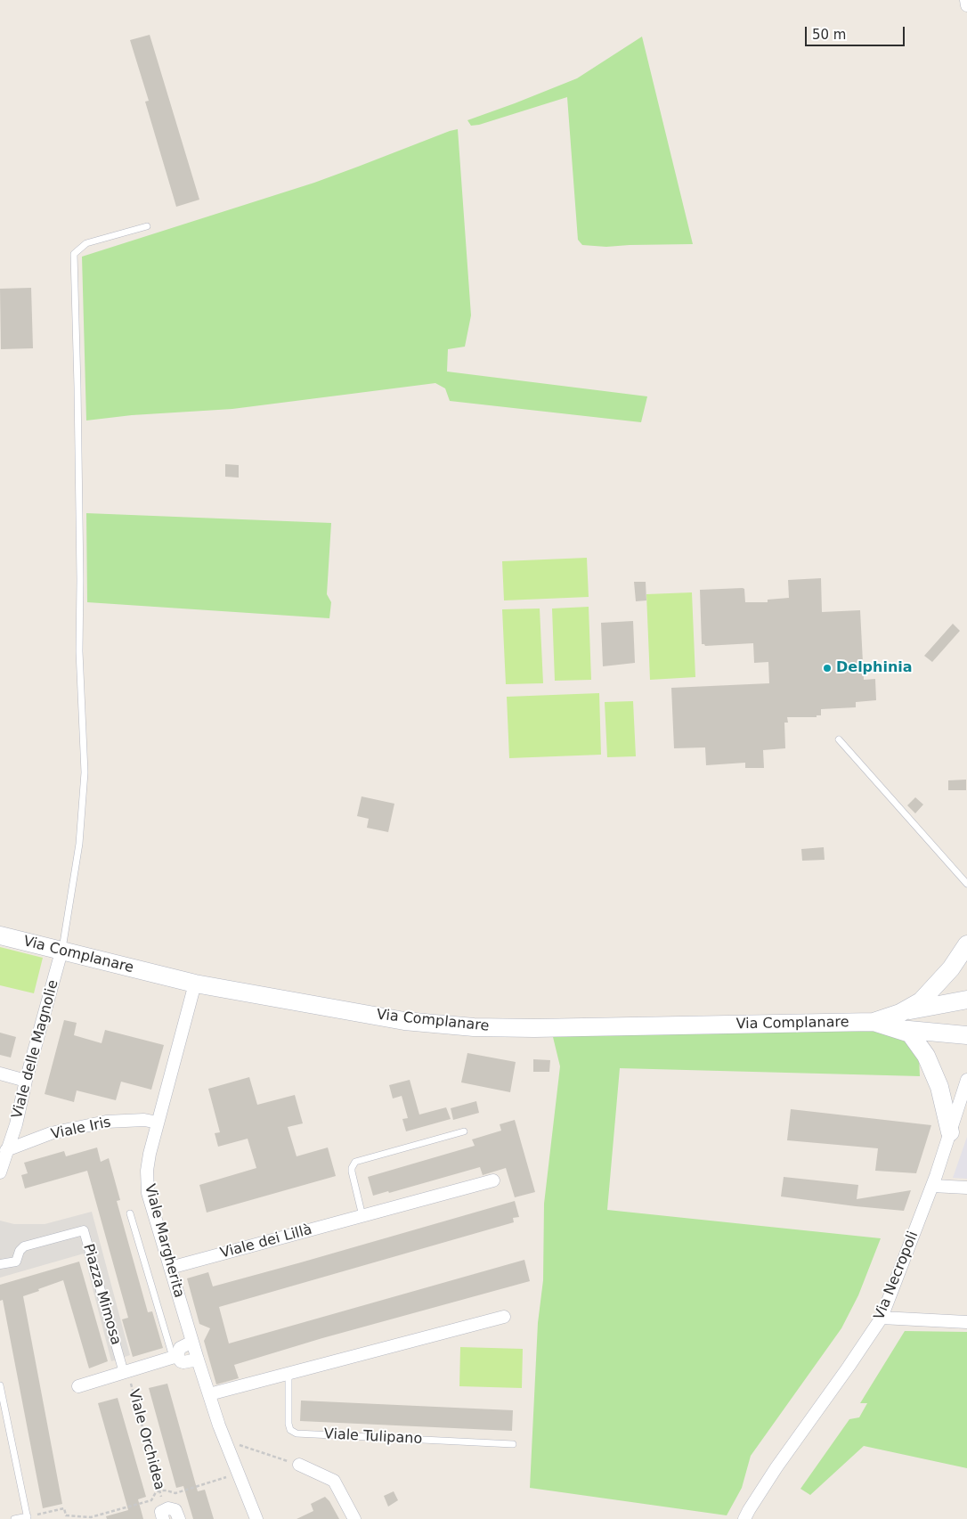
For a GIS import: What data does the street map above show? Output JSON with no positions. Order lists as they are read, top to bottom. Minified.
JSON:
{"streets":{"main road":["Via Complanare"],"street":["Viale delle Magnolie","Viale Iris","Viale Margherita","Viale dei Lillà","Via Necropoli","Piazza Mimosa","Viale Orchidea"],"lane":["Viale Tulipano"]},"crossings":[["Via Complanare","Viale delle Magnolie"],["Via Complanare","Viale Margherita"],["Viale delle Magnolie","Viale Iris"],["Viale Iris","Viale Margherita"],["Viale Margherita","Viale dei Lillà"],["Piazza Mimosa","Viale Orchidea"]],"places":["Delphinia"],"scale_bar":"50 m"}
